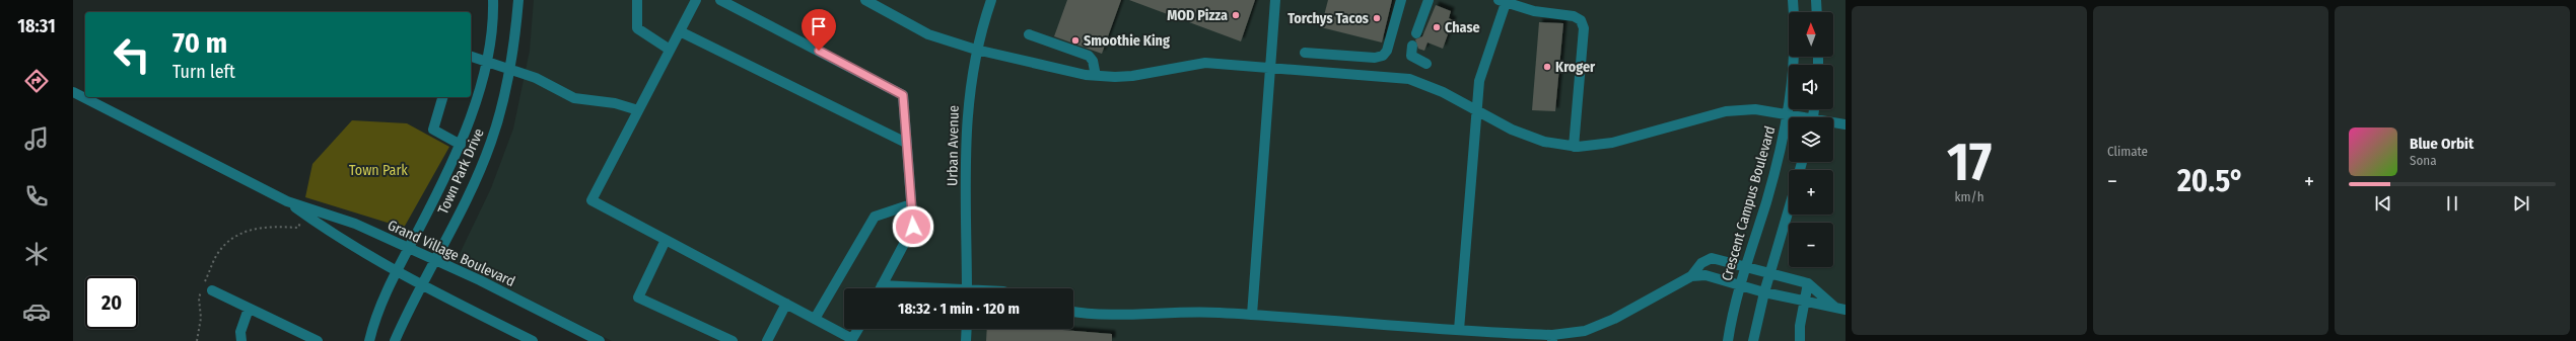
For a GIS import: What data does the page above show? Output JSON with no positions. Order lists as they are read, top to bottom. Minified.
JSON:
{"streets":{"street":["Urban Avenue","Town Park Drive","Crescent Campus Boulevard","Grand Village Boulevard"]},"crossings":[["Town Park Drive","Grand Village Boulevard"]],"parks":["Town Park"],"places":["MOD Pizza","Torchys Tacos","Chase","Smoothie King","Kroger"],"north":"top","page":{"tabs":"18:31","tile":[["17","km/h"],"Climate"],"map_buttons":["+","−"],"turn":["70 m","Turn left"],"song":["Blue Orbit","Sona"],"heat":["−","20.5°","+"],"limit":"20","trip":"18:32 · 1 min · 120 m"}}
